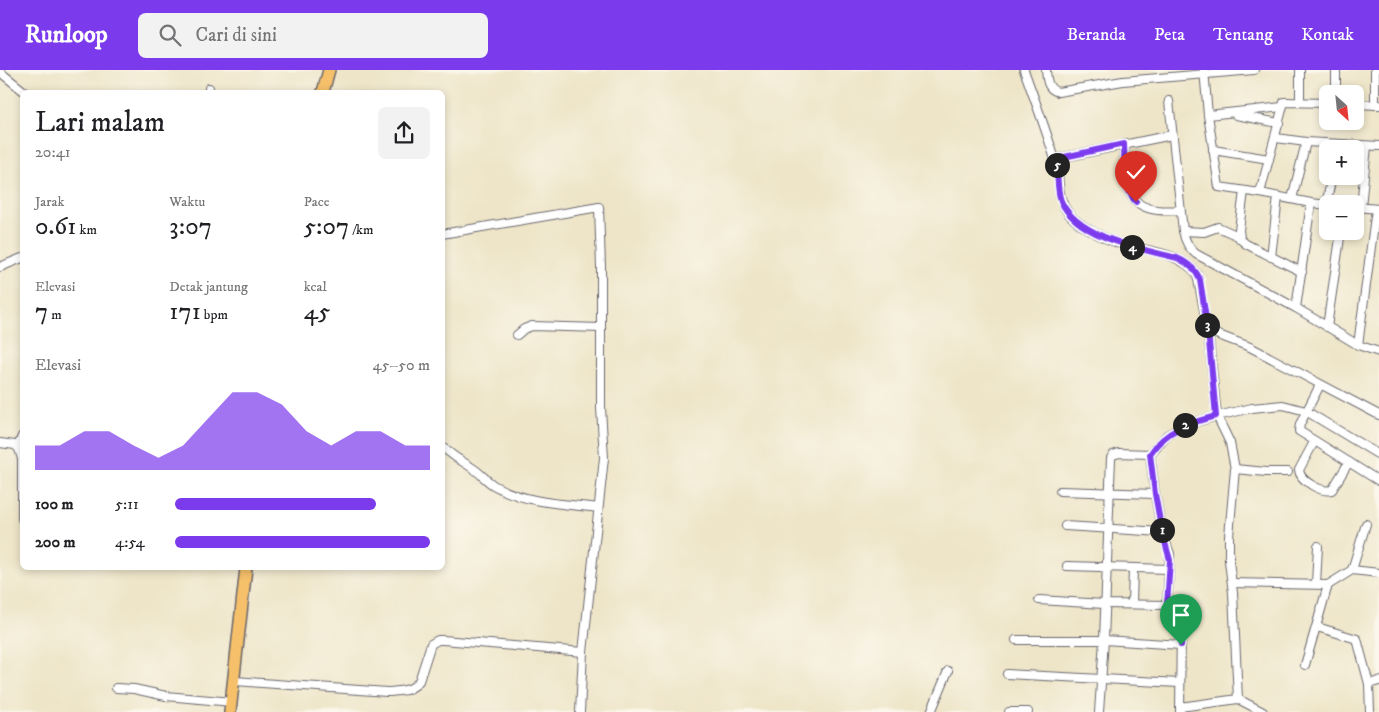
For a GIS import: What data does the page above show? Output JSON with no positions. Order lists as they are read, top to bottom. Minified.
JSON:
{"north":"bottom right","page":{"header":"Runloop","search":"Cari di sini","nav":["Beranda","Peta","Tentang","Kontak"],"map_buttons":["+","−"],"heading":["Lari malam","20:41"],"pins":["5","4","3","2","1"],"stats":[["Jarak","0.61 km"],["Waktu","3:07"],["Pace","5:07 /km"],["Elevasi","7 m"],["Detak jantung","171 bpm"],["kcal","45"]],"chart":["Elevasi","45–50 m"],"list":[{"name":"100 m","note":"5:11"},{"name":"200 m","note":"4:54"}]}}
